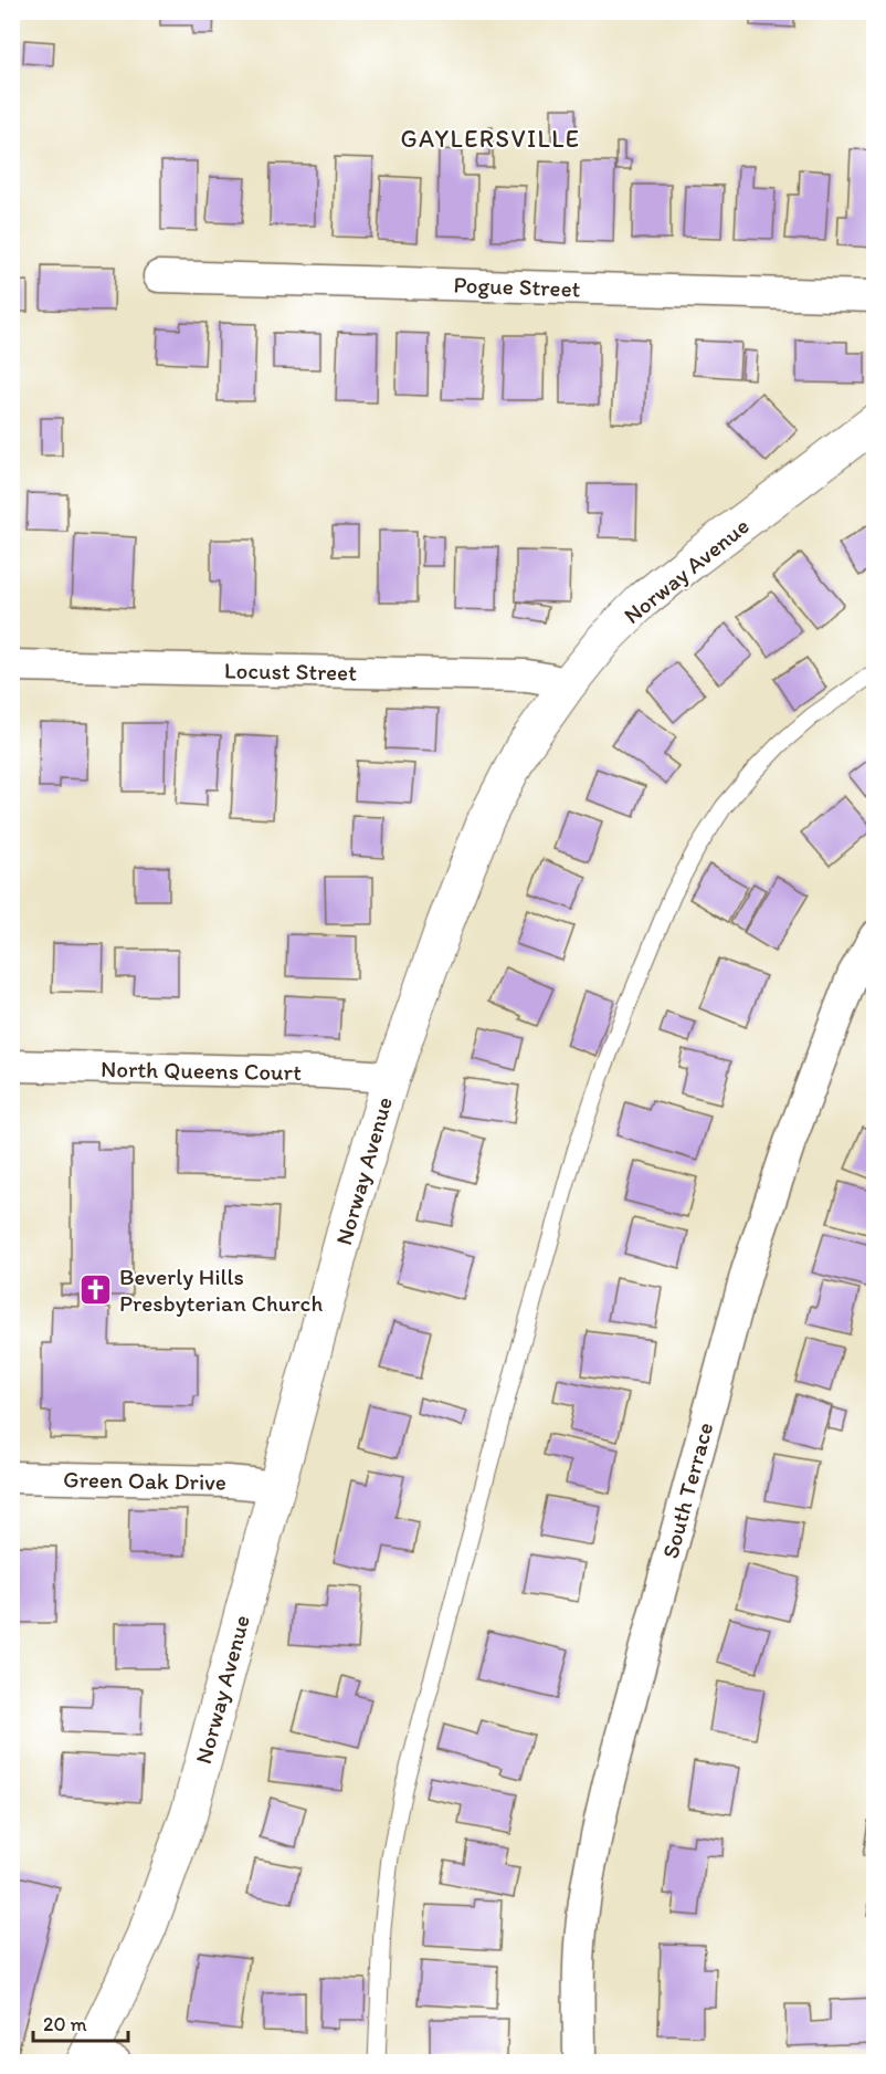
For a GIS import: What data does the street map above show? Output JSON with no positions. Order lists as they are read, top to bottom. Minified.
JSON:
{"streets":{"street":["Pogue Street","Norway Avenue","Locust Street","North Queens Court","Green Oak Drive","South Terrace"]},"crossings":[["Norway Avenue","Locust Street"],["Norway Avenue","North Queens Court"],["Norway Avenue","Green Oak Drive"]],"districts":["GAYLERSVILLE"],"places":{"church":["Beverly Hills Presbyterian Church"]},"scale_bar":"20 m"}
